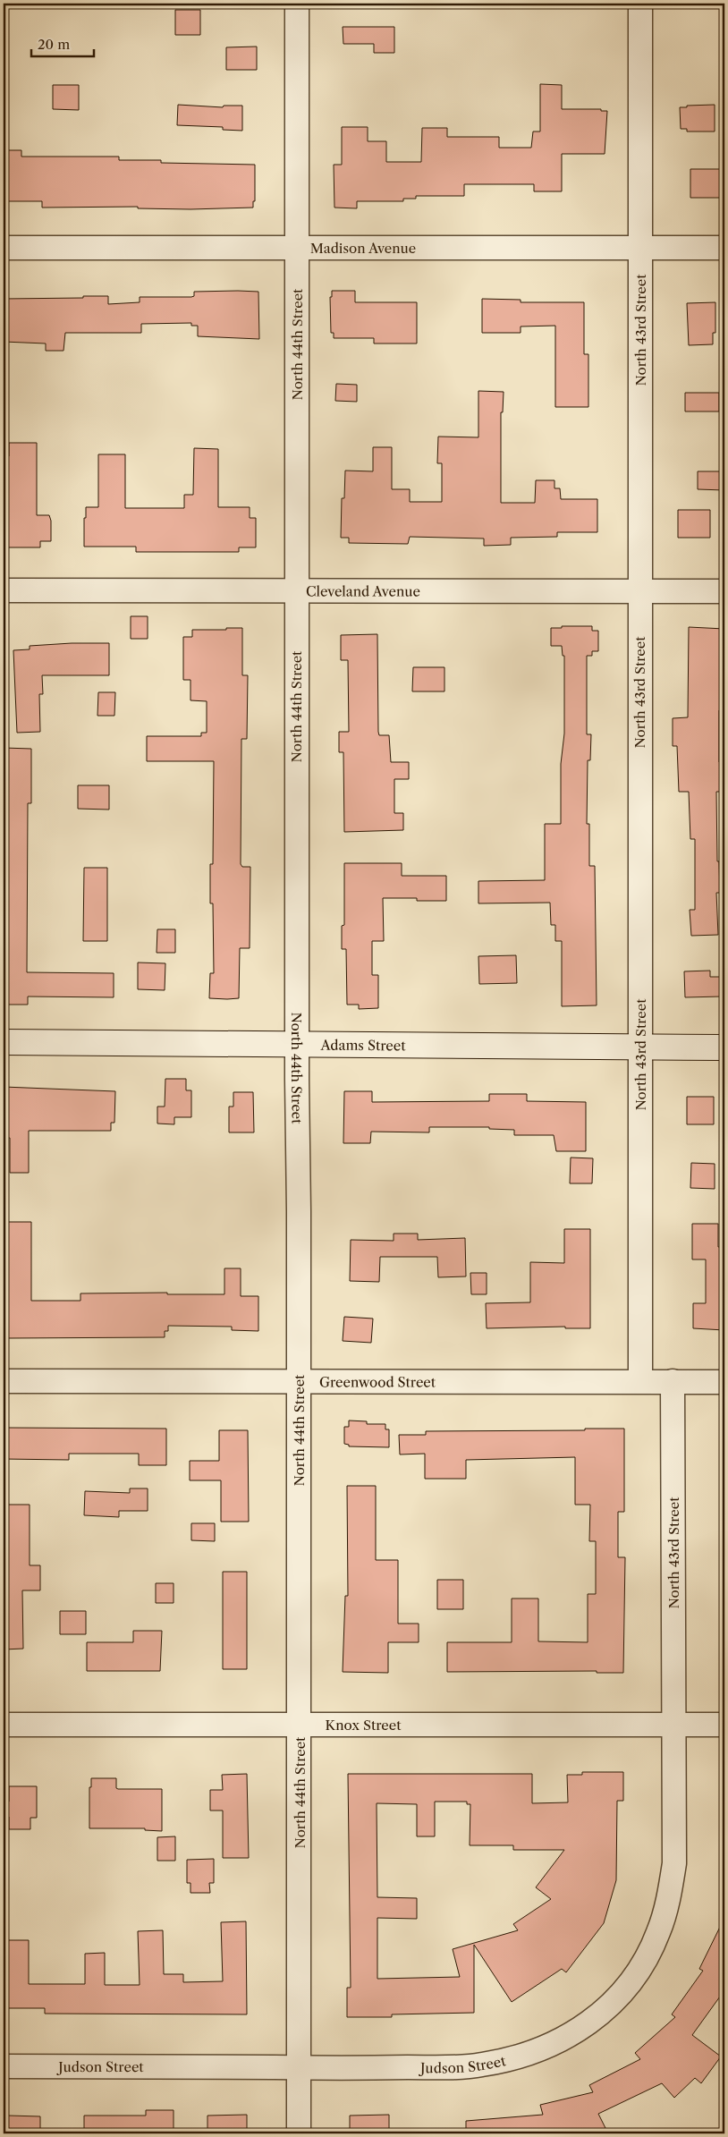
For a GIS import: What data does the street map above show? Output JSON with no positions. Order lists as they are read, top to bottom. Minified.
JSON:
{"streets":{"main road":["Adams Street"],"street":["Madison Avenue","North 43rd Street","North 44th Street","Cleveland Avenue","Greenwood Street","Knox Street","Judson Street"]},"crossings":[["Madison Avenue","North 43rd Street"],["Madison Avenue","North 44th Street"],["North 43rd Street","Cleveland Avenue"],["North 43rd Street","Adams Street"],["North 43rd Street","Greenwood Street"],["North 43rd Street","Knox Street"],["North 43rd Street","Judson Street"],["North 44th Street","Cleveland Avenue"],["North 44th Street","Adams Street"],["North 44th Street","Greenwood Street"],["North 44th Street","Knox Street"],["North 44th Street","Judson Street"],["Knox Street","Judson Street"]],"scale_bar":"20 m"}
